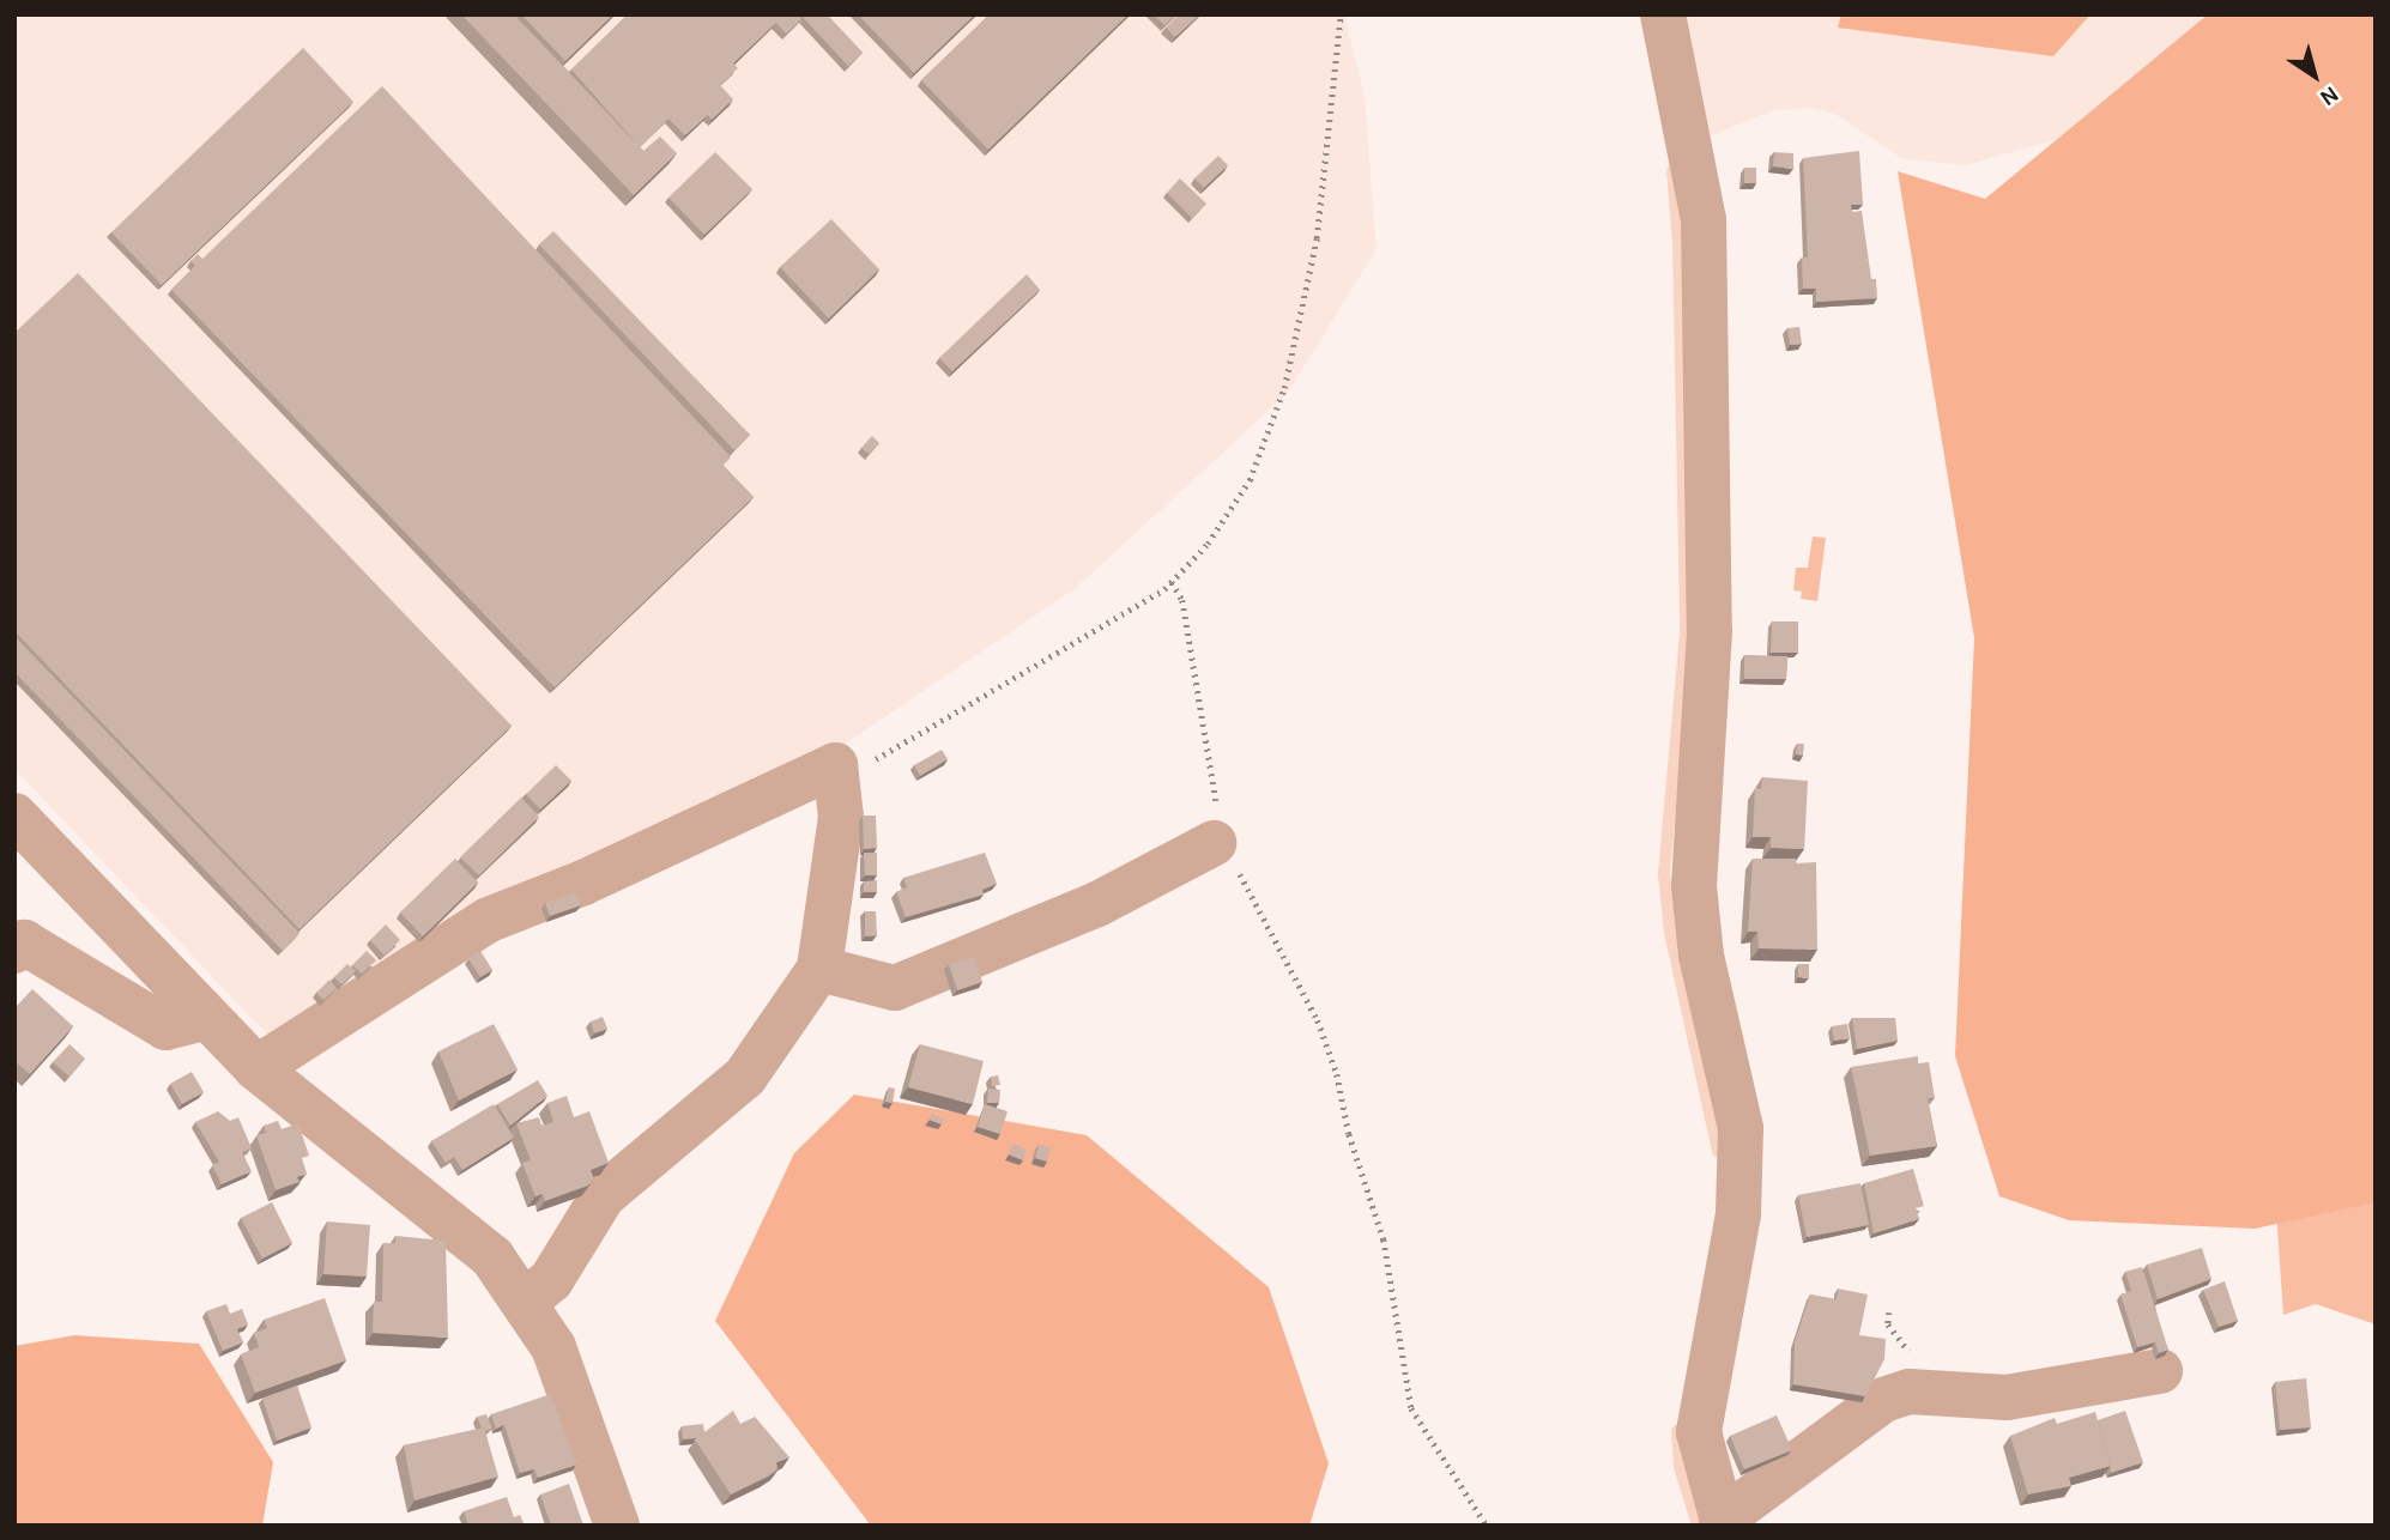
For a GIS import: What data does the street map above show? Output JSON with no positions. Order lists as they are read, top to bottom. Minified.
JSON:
{"north":"bottom right"}
